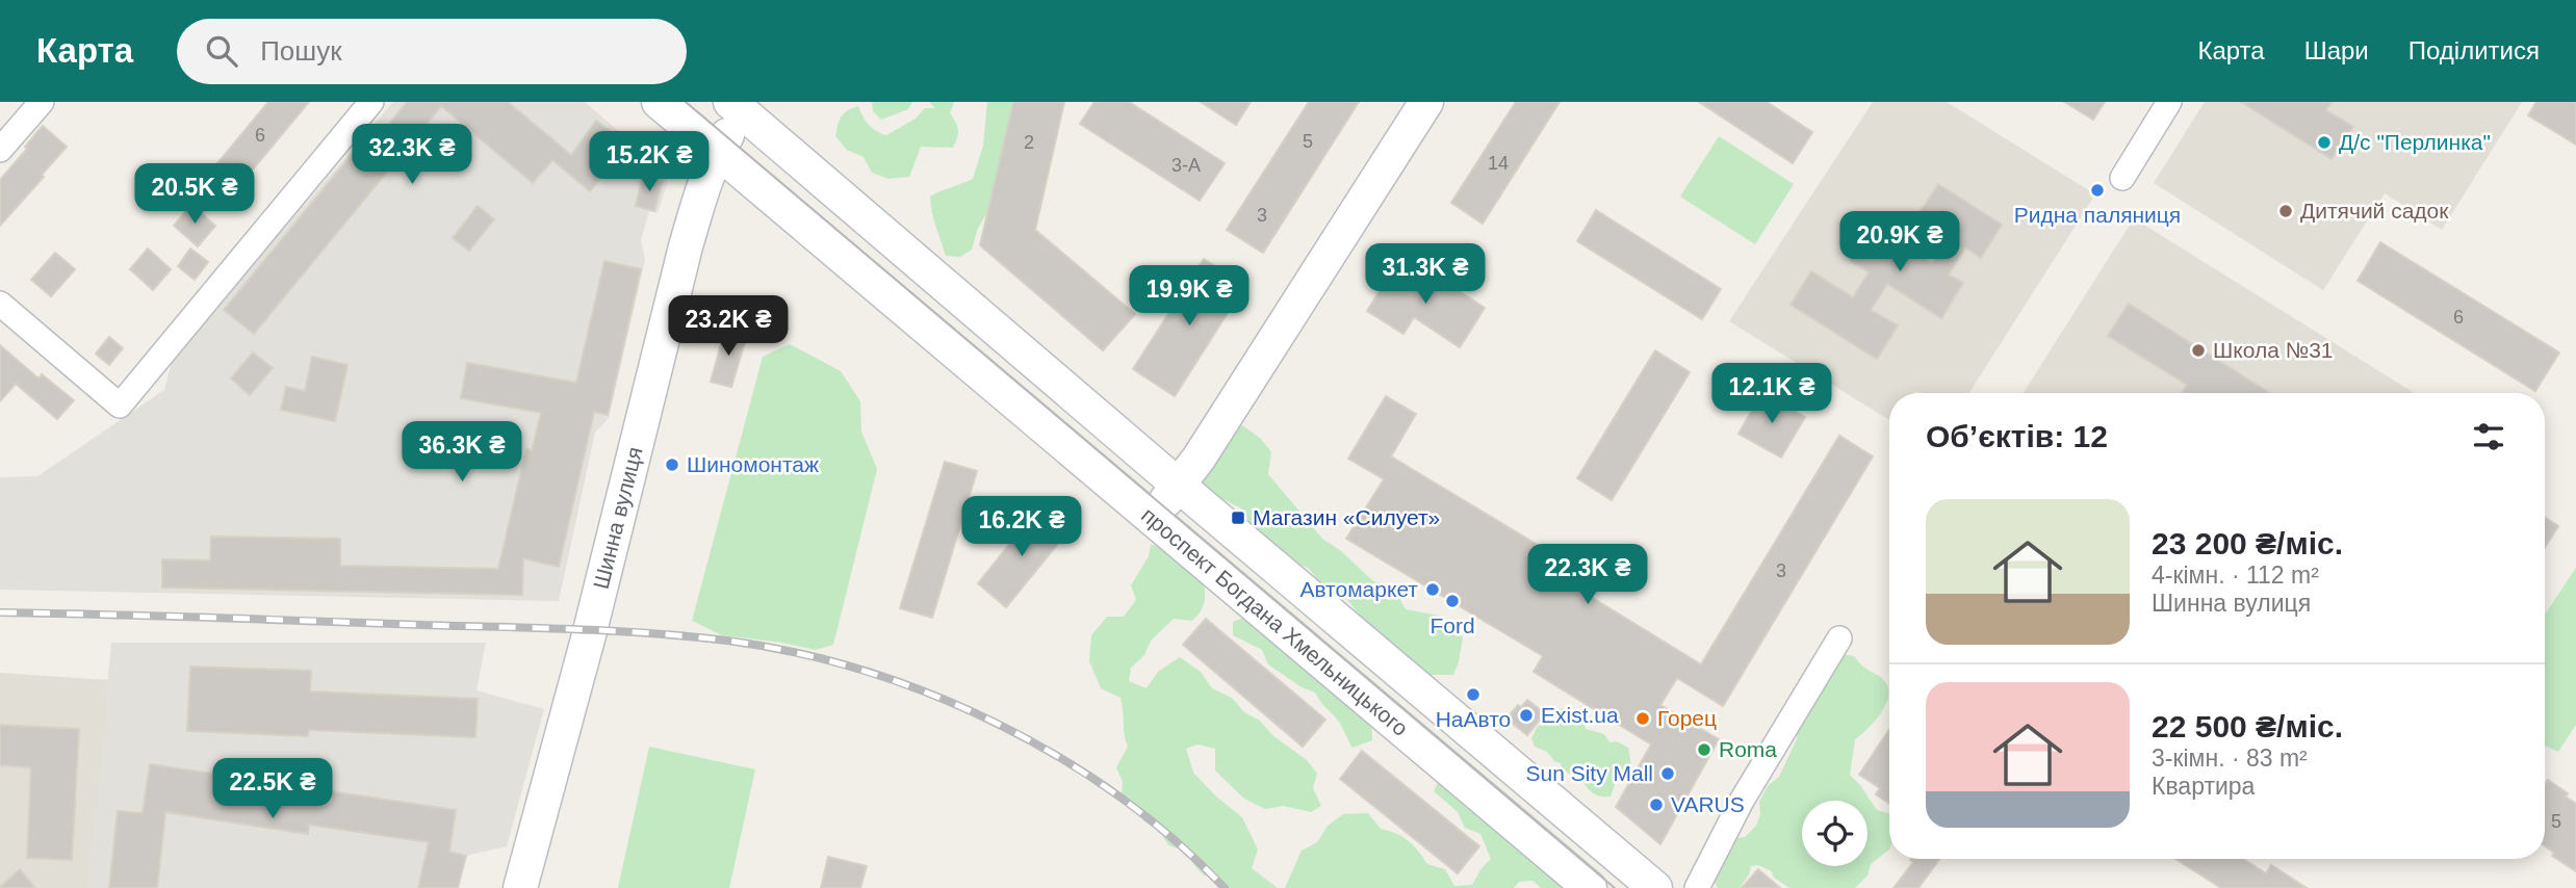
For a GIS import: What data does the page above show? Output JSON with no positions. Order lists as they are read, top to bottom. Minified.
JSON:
{"streets":{"main road":["Шинна вулиця","проспект Богдана Хмельницького"]},"crossings":[["Шинна вулиця","проспект Богдана Хмельницького"]],"places":{"other":["Д/с \"Перлинка\"","Ридна паляниця","Дитячий садок","Школа №31","Шиномонтаж","Автомаркет","Ford","НаАвто","Exist.ua","Горец","Roma","Sun Sity Mall","VARUS"],"transit":["Магазин «Силует»"]},"house_numbers":["6","5","2","14","3-А","3","6","3","5"],"page":{"header":"Карта","search":"Пошук","nav":["Карта","Шари","Поділитися"],"price":["32.3K ₴","15.2K ₴","20.5K ₴","20.9K ₴","31.3K ₴","19.9K ₴","23.2K ₴","12.1K ₴","36.3K ₴","16.2K ₴","22.3K ₴","22.5K ₴"],"heading":"Об’єктів: 12","list":[{"name":"23 200 ₴/міс.","note":"4-кімн. · 112 m² · Шинна вулиця"},{"name":"22 500 ₴/міс.","note":"3-кімн. · 83 m² · Квартира"}]}}
